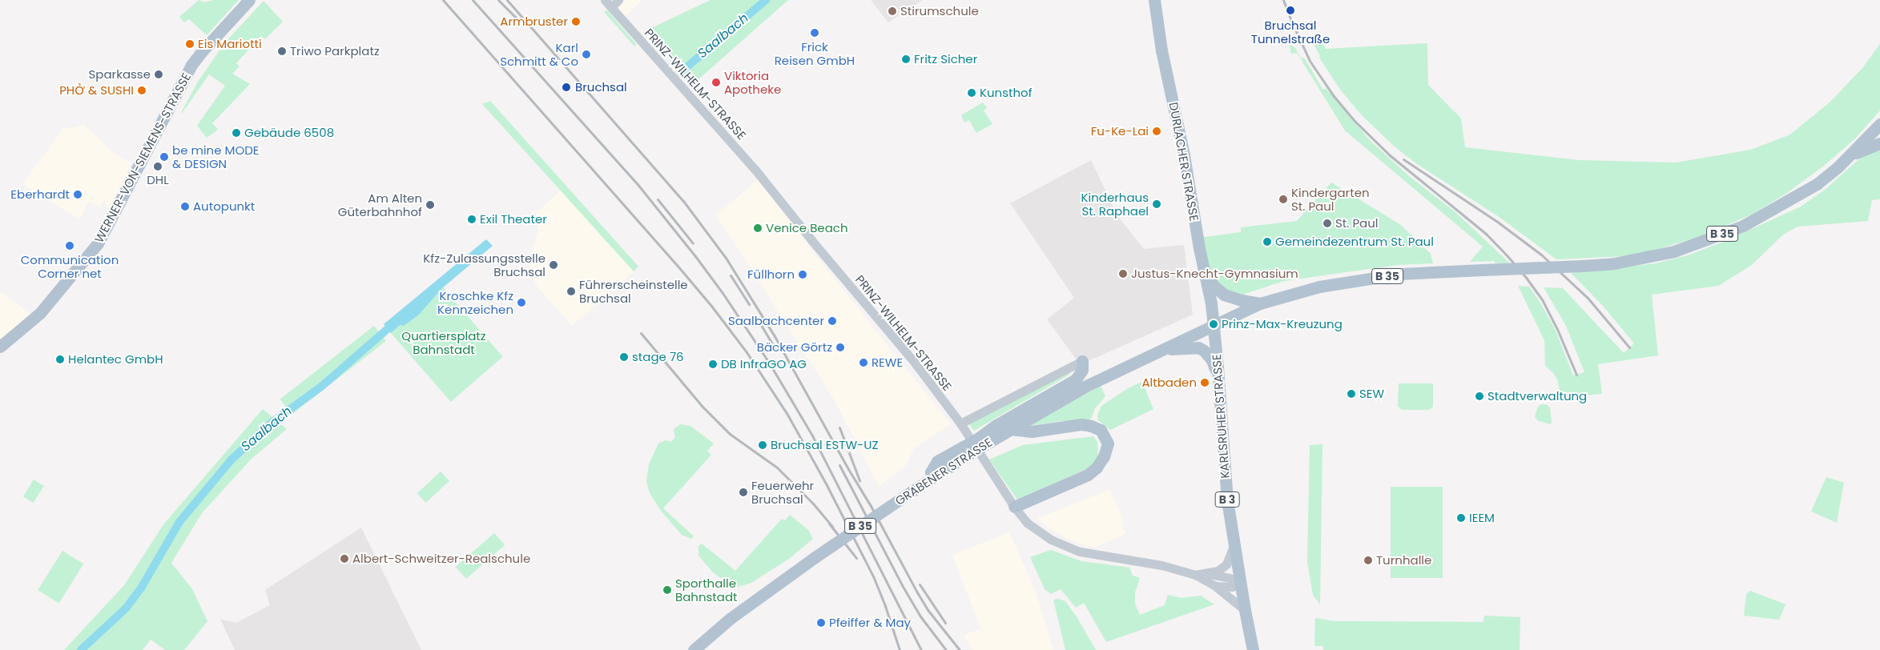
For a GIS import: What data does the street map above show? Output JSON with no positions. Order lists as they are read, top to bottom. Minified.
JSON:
{"streets":{"main road":["WERNER-VON-SIEMENS-STRASSE","DURLACHER STRASSE","B 35","KARLSRUHER STRASSE","GRABENER STRASSE","B 3"],"street":["PRINZ-WILHELM-STRASSE"]},"crossings":[["PRINZ-WILHELM-STRASSE","KARLSRUHER STRASSE"],["DURLACHER STRASSE","B 35"],["DURLACHER STRASSE","KARLSRUHER STRASSE"],["DURLACHER STRASSE","GRABENER STRASSE"],["B 35","KARLSRUHER STRASSE"],["B 35","GRABENER STRASSE"],["KARLSRUHER STRASSE","GRABENER STRASSE"]],"water":["Saalbach"],"parks":["Quartiersplatz Bahnstadt"],"places":["Bruchsal Tunnelstraße","Stirumschule","Armbruster","Frick Reisen GmbH","Eis Mariotti","Triwo Parkplatz","Karl Schmitt & Co","Fritz Sicher","Sparkasse","Viktoria Apotheke","Bruchsal","PHỞ & SUSHI","Kunsthof","Fu-Ke-Lai","Gebäude 6508","be mine MODE & DESIGN","DHL","Eberhardt","Kindergarten St. Paul","Kinderhaus St. Raphael","Am Alten Güterbahnhof","Autopunkt","Exil Theater","St. Paul","Venice Beach","Gemeindezentrum St. Paul","Communication Corner net","Kfz-Zulassungsstelle Bruchsal","Justus-Knecht-Gymnasium","Füllhorn","Führerscheinstelle Bruchsal","Kroschke Kfz Kennzeichen","Saalbachcenter","Prinz-Max-Kreuzung","Bäcker Görtz","stage 76","Helantec GmbH","REWE","DB InfraGO AG","Altbaden","SEW","Stadtverwaltung","Bruchsal ESTW-UZ","Feuerwehr Bruchsal","IEEM","Albert-Schweitzer-Realschule","Turnhalle","Sporthalle Bahnstadt","Pfeiffer & May"]}
